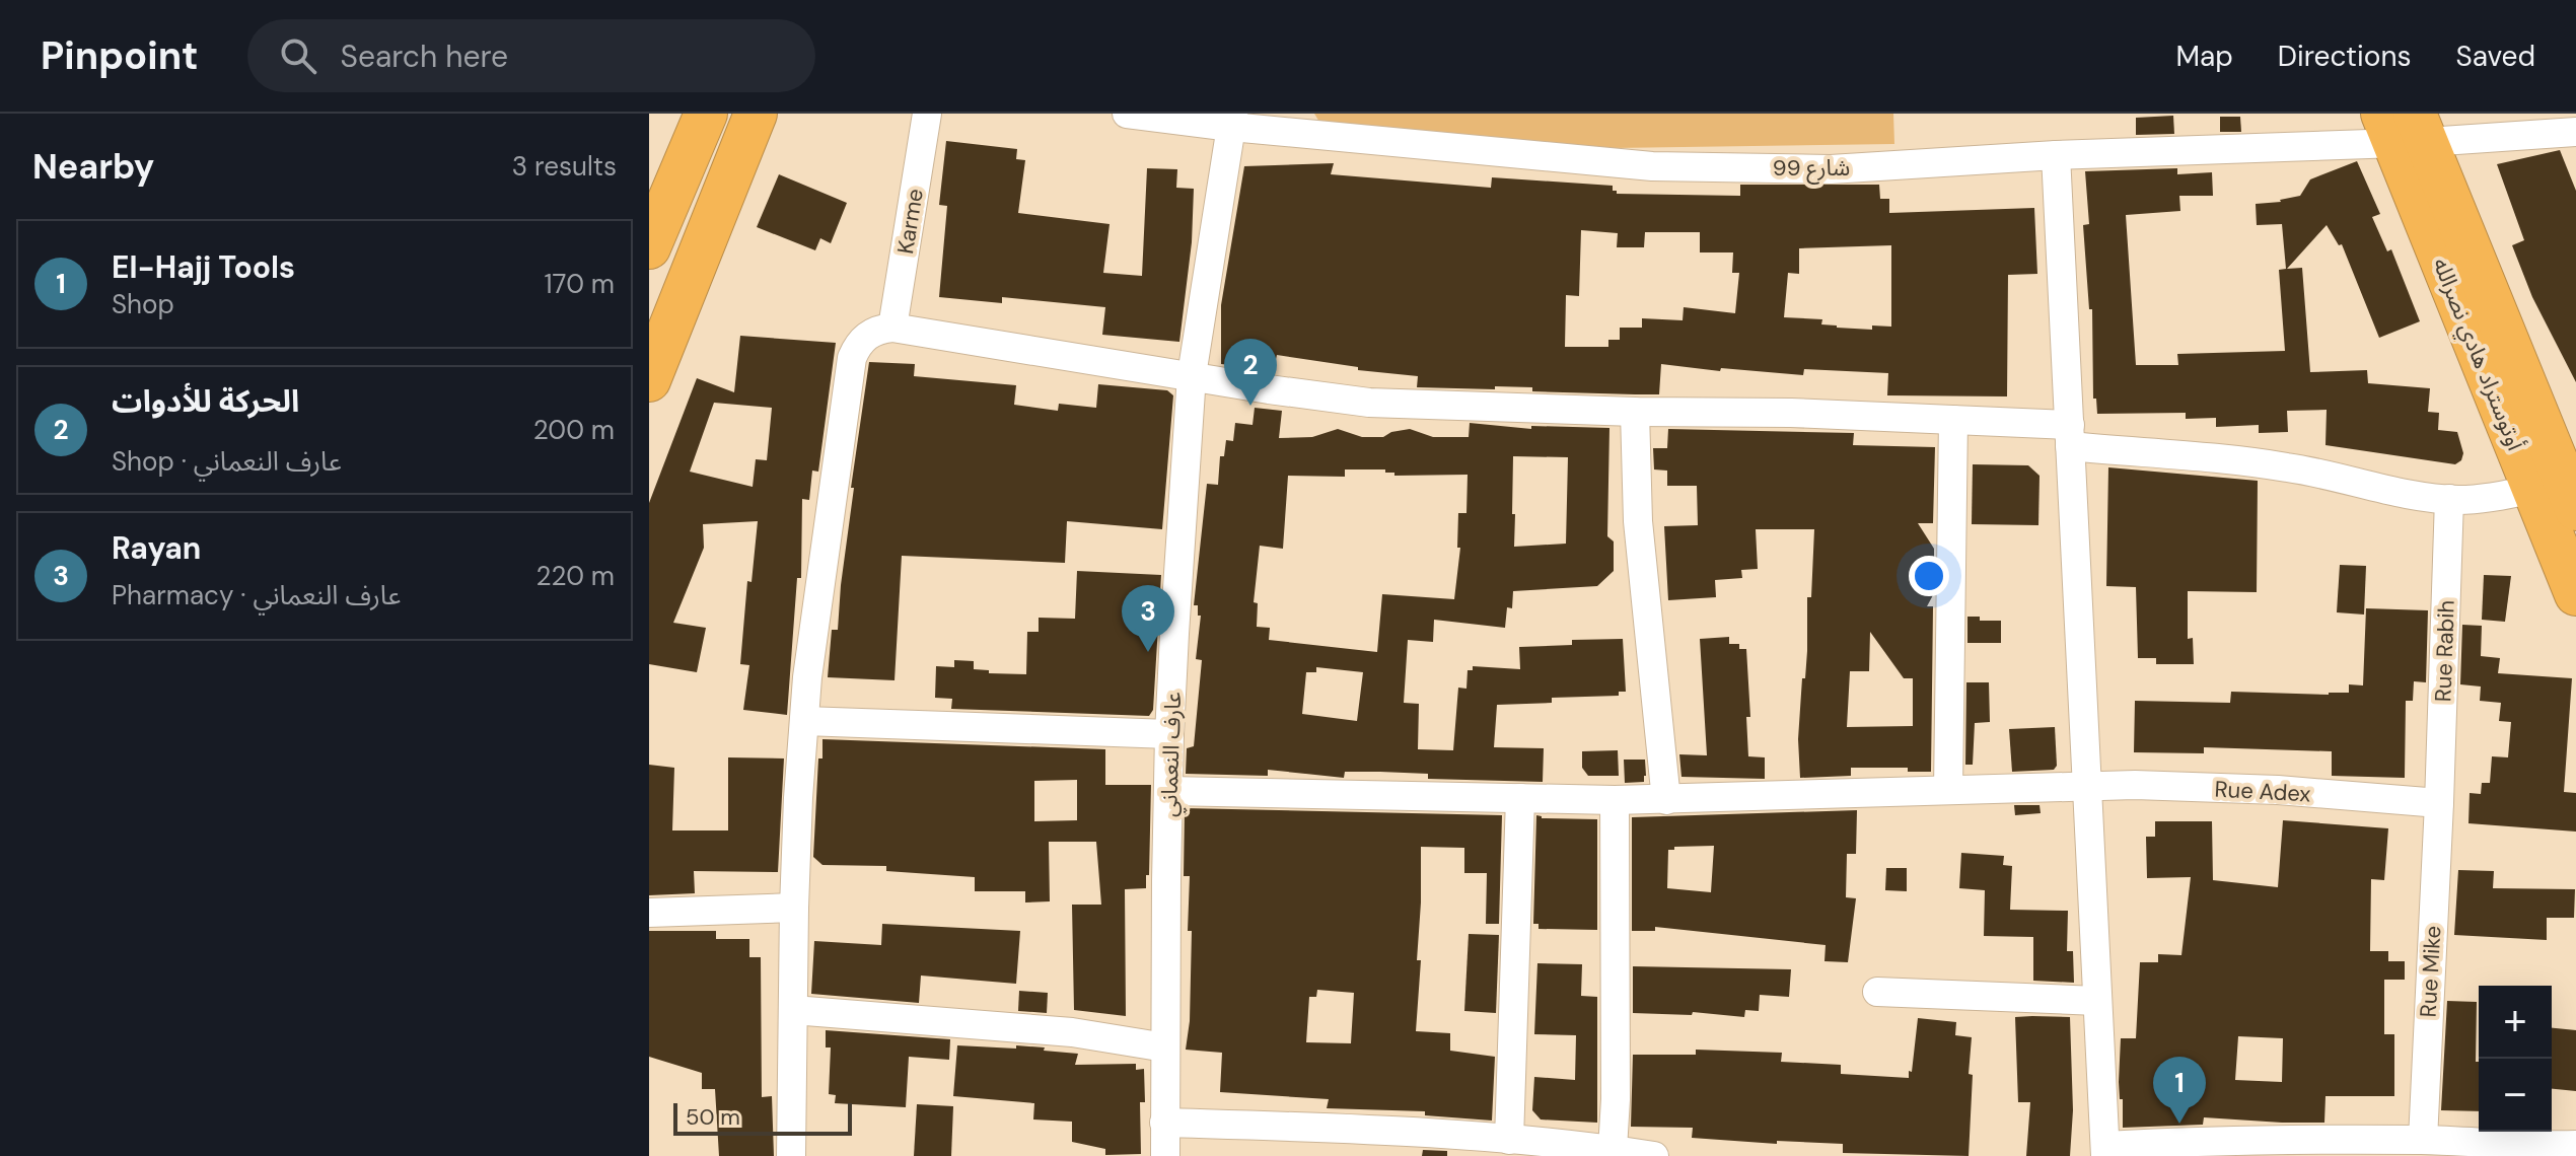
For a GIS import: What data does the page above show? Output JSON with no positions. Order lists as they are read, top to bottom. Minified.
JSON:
{"streets":{"highway":["أوتوستراد هادي نصرالله"],"street":["شارع 99","Karme","Rue Rabih","عارف النعماني","Rue Adex","Rue Mike"]},"crossings":[["شارع 99","أوتوستراد هادي نصرالله"],["شارع 99","عارف النعماني"],["Rue Rabih","Rue Adex"],["Rue Rabih","Rue Mike"],["عارف النعماني","Rue Adex"],["Rue Adex","Rue Mike"]],"scale_bar":"50 m","page":{"header":"Pinpoint","search":"Search here","nav":["Map","Directions","Saved"],"heading":["Nearby","3 results"],"list":[{"mark":"1","name":"El-Hajj Tools","note":"Shop","value":"170 m"},{"mark":"2","name":"الحركة للأدوات","note":"Shop · عارف النعماني","value":"200 m"},{"mark":"3","name":"Rayan","note":"Pharmacy · عارف النعماني","value":"220 m"}],"pins":["2","3","1"],"map_buttons":["+","−"],"scale":"50 m"}}
